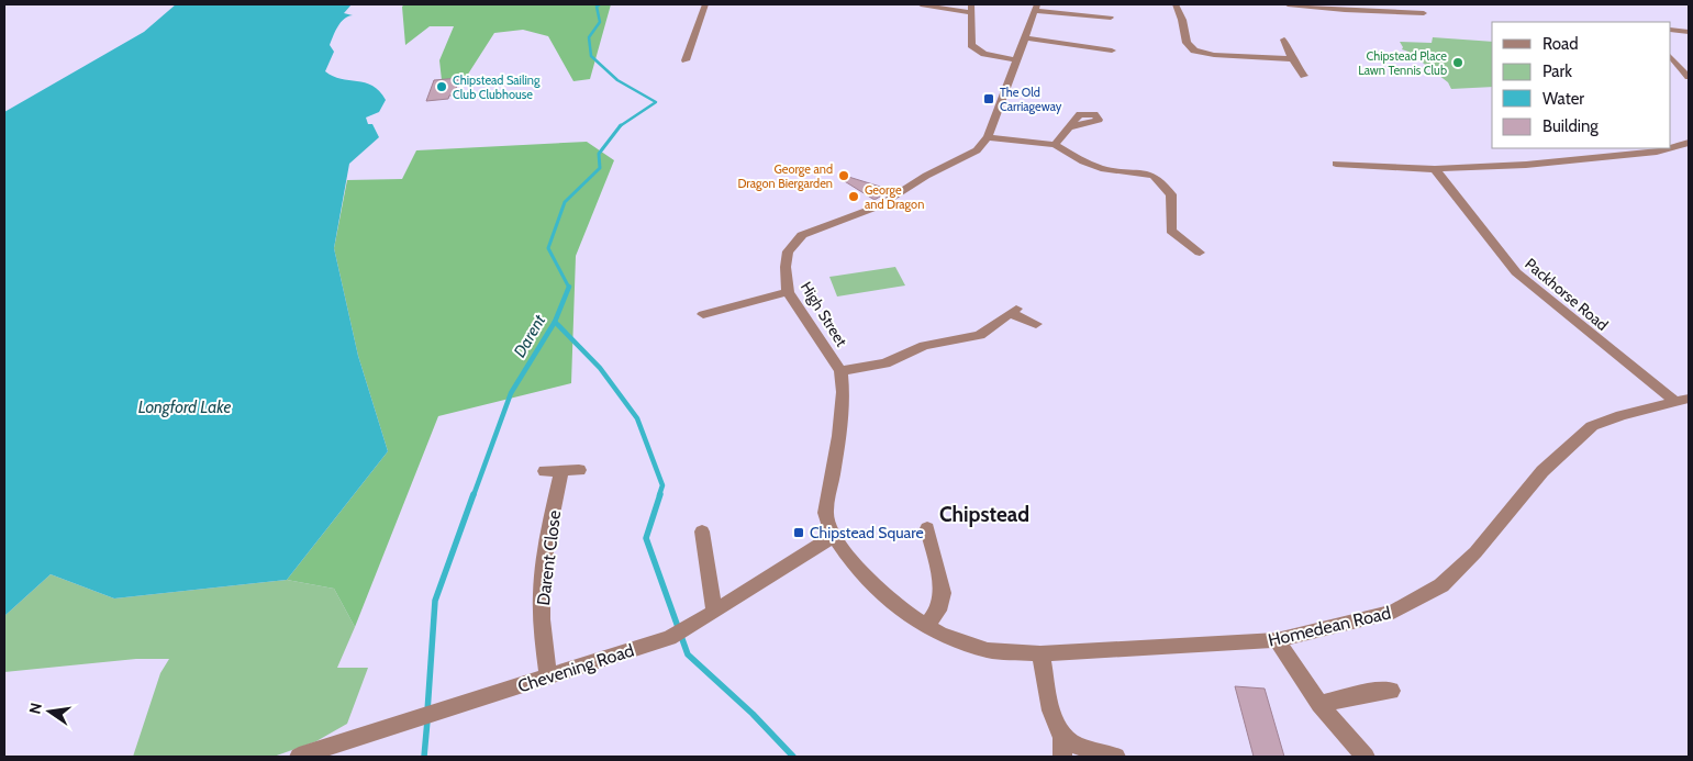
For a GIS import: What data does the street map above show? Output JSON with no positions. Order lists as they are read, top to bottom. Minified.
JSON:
{"streets":{"street":["Packhorse Road","High Street","Darent Close","Homedean Road","Chevening Road"]},"crossings":[["Packhorse Road","Homedean Road"],["High Street","Homedean Road"],["High Street","Chevening Road"],["Darent Close","Chevening Road"],["Homedean Road","Chevening Road"]],"districts":["Chipstead"],"water":["Darent","Longford Lake"],"places":{"other":["Chipstead Place Lawn Tennis Club","Chipstead Sailing Club Clubhouse","George and Dragon Biergarden","George and Dragon"],"transit":["The Old Carriageway","Chipstead Square"]},"legend":["Road","Park","Water","Building"],"north":"left"}
